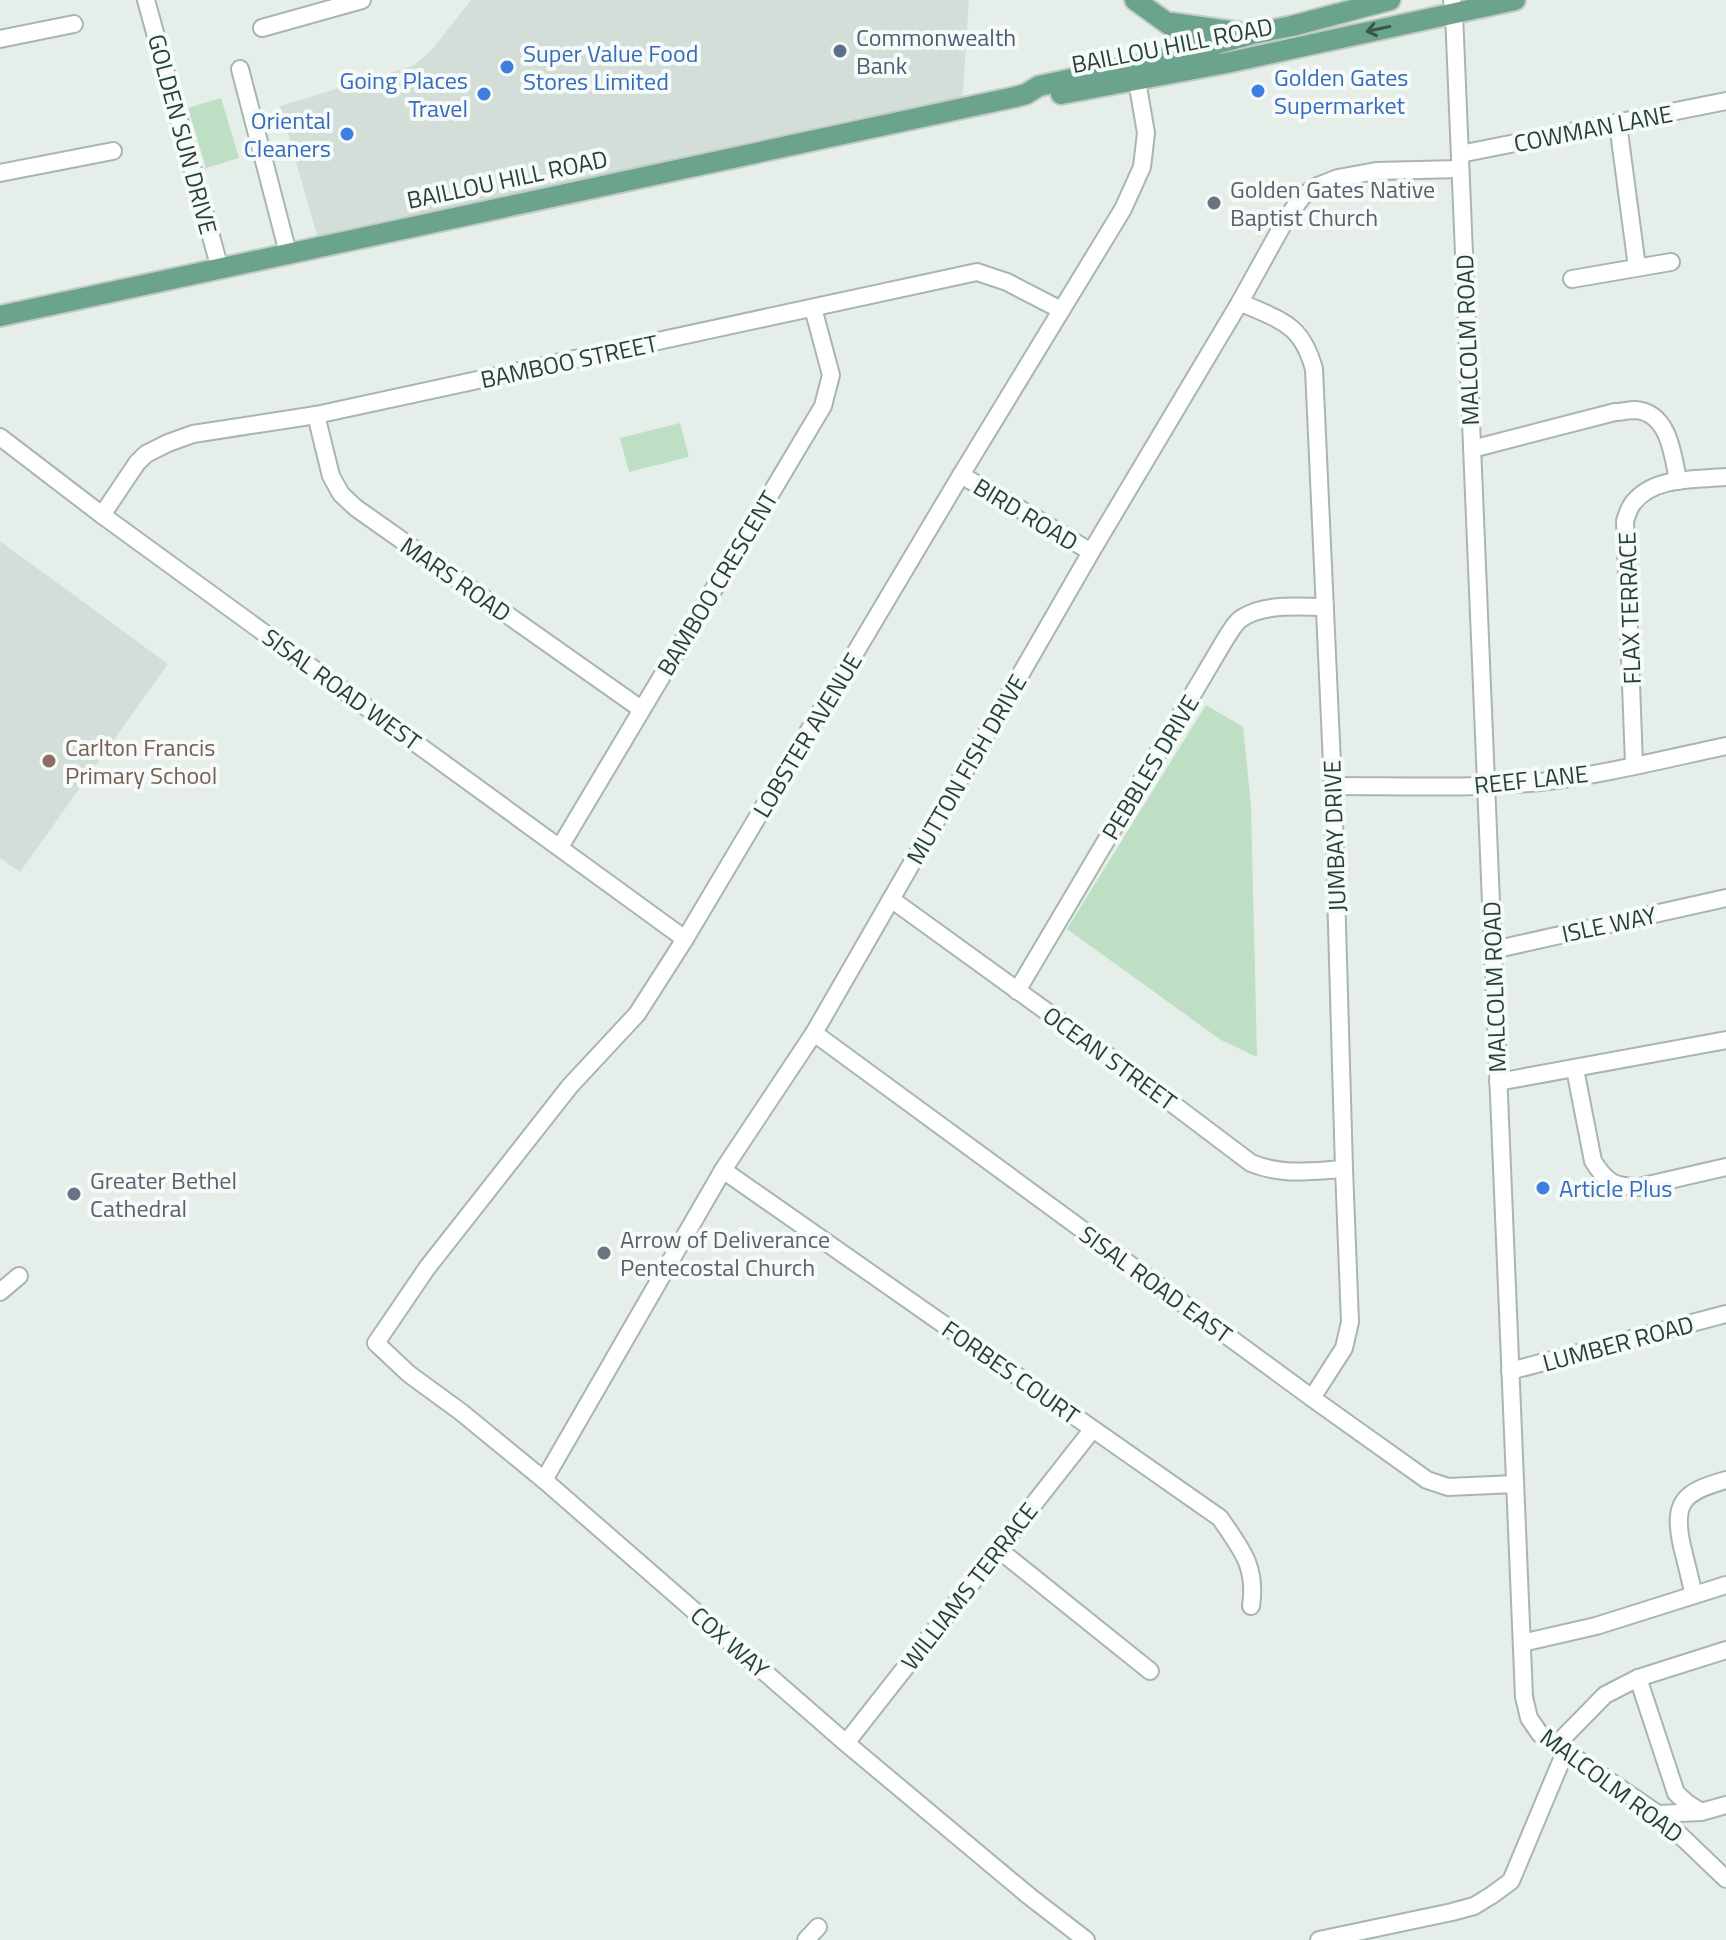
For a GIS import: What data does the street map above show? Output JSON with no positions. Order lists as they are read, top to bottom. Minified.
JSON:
{"streets":{"main road":["BAILLOU HILL ROAD"],"street":["COWMAN LANE","GOLDEN SUN DRIVE","MALCOLM ROAD","BAMBOO STREET","BIRD ROAD","MARS ROAD","BAMBOO CRESCENT","FLAX TERRACE","SISAL ROAD WEST","LOBSTER AVENUE","PEBBLES DRIVE","MUTTON FISH DRIVE","REEF LANE","JUMBAY DRIVE","ISLE WAY","OCEAN STREET","SISAL ROAD EAST","LUMBER ROAD","FORBES COURT","WILLIAMS TERRACE","COX WAY"]},"crossings":[["BAILLOU HILL ROAD","GOLDEN SUN DRIVE"],["BAILLOU HILL ROAD","MALCOLM ROAD"],["BAILLOU HILL ROAD","LOBSTER AVENUE"],["COWMAN LANE","MALCOLM ROAD"],["COWMAN LANE","MUTTON FISH DRIVE"],["MALCOLM ROAD","MUTTON FISH DRIVE"],["MALCOLM ROAD","REEF LANE"],["MALCOLM ROAD","ISLE WAY"],["MALCOLM ROAD","SISAL ROAD EAST"],["MALCOLM ROAD","LUMBER ROAD"],["BAMBOO STREET","MARS ROAD"],["BAMBOO STREET","BAMBOO CRESCENT"],["BAMBOO STREET","SISAL ROAD WEST"],["BAMBOO STREET","LOBSTER AVENUE"],["BIRD ROAD","LOBSTER AVENUE"],["BIRD ROAD","MUTTON FISH DRIVE"],["MARS ROAD","BAMBOO CRESCENT"],["BAMBOO CRESCENT","SISAL ROAD WEST"],["FLAX TERRACE","REEF LANE"],["SISAL ROAD WEST","LOBSTER AVENUE"],["LOBSTER AVENUE","COX WAY"],["PEBBLES DRIVE","JUMBAY DRIVE"],["PEBBLES DRIVE","OCEAN STREET"],["MUTTON FISH DRIVE","JUMBAY DRIVE"],["MUTTON FISH DRIVE","OCEAN STREET"],["MUTTON FISH DRIVE","SISAL ROAD EAST"],["MUTTON FISH DRIVE","FORBES COURT"],["MUTTON FISH DRIVE","COX WAY"],["REEF LANE","JUMBAY DRIVE"],["JUMBAY DRIVE","OCEAN STREET"],["JUMBAY DRIVE","SISAL ROAD EAST"],["FORBES COURT","WILLIAMS TERRACE"],["WILLIAMS TERRACE","COX WAY"]],"places":["Commonwealth Bank","Super Value Food Stores Limited","Golden Gates Supermarket","Going Places Travel","Oriental Cleaners","Golden Gates Native Baptist Church","Carlton Francis Primary School","Article Plus","Greater Bethel Cathedral","Arrow of Deliverance Pentecostal Church"]}
